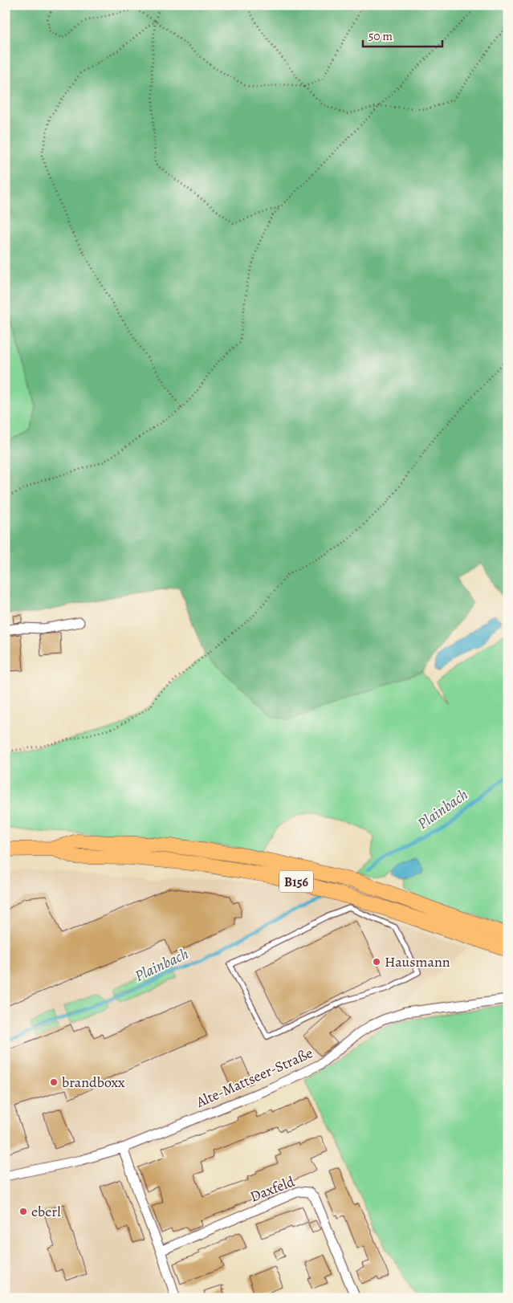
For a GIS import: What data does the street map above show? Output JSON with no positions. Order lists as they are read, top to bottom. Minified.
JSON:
{"streets":{"main road":["B156"],"street":["Alte-Mattseer-Straße","Daxfeld"]},"water":["Plainbach"],"places":["Hausmann","brandboxx","eberl"],"scale_bar":"50 m"}
